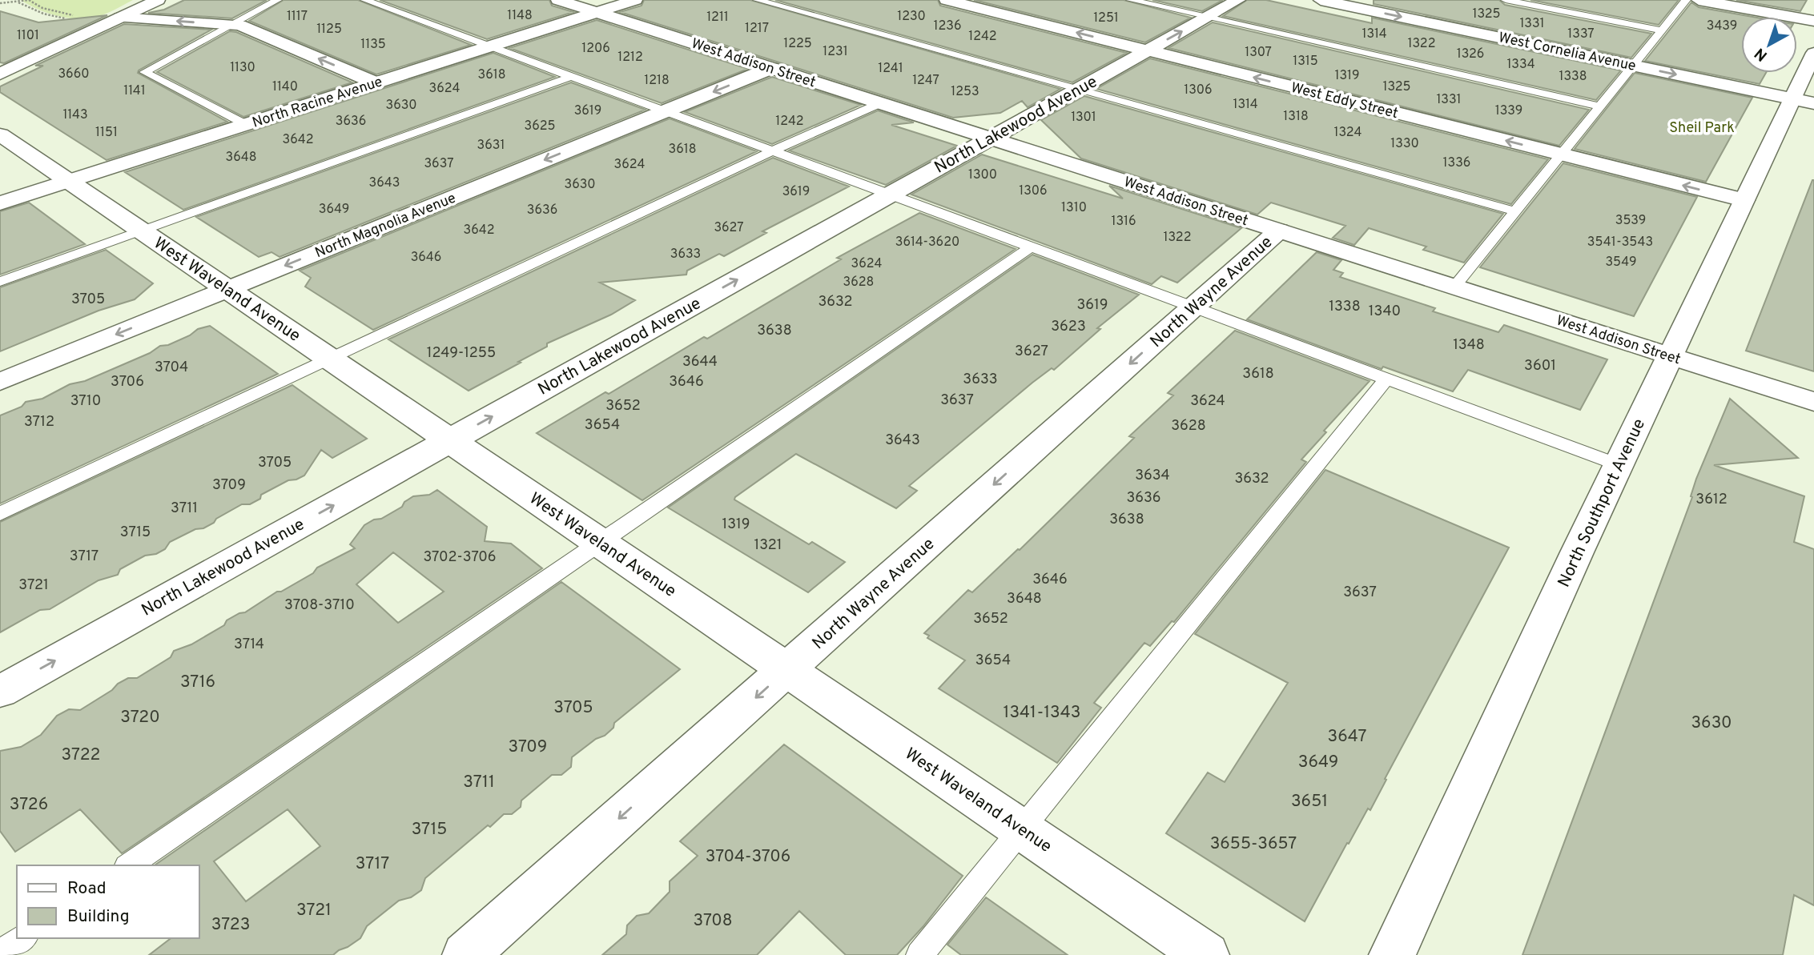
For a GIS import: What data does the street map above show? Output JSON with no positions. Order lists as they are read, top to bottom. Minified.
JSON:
{"streets":{"street":["West Cornelia Avenue","West Addison Street","West Eddy Street","North Racine Avenue","North Lakewood Avenue","North Magnolia Avenue","West Waveland Avenue","North Wayne Avenue","North Southport Avenue"]},"crossings":[["West Cornelia Avenue","North Southport Avenue"],["West Addison Street","North Racine Avenue"],["West Addison Street","North Lakewood Avenue"],["West Addison Street","North Magnolia Avenue"],["West Addison Street","North Wayne Avenue"],["West Addison Street","North Southport Avenue"],["West Eddy Street","North Lakewood Avenue"],["West Eddy Street","North Southport Avenue"],["North Racine Avenue","West Waveland Avenue"],["North Lakewood Avenue","West Waveland Avenue"],["North Magnolia Avenue","West Waveland Avenue"],["West Waveland Avenue","North Wayne Avenue"]],"one_way":["West Cornelia Avenue","West Eddy Street","North Lakewood Avenue","North Magnolia Avenue","North Wayne Avenue"],"parks":["Sheil Park"],"house_numbers":["1325","1148","1117","1230","1211","1251","1331","1236","3439","1217","1125","1314","1337","1101","1242","1225","1322","1135","1206","1231","1307","1326","1212","1315","1334","1130","1241","3660","3618","1319","1338","1218","1247","1140","1325","3624","1306","1141","1253","1331","1314","3630","3619","1339","1143","1318","1301","3636","1242","3625","1151","1324","3642","1330","3631","3618","3648","1336","3637","3624","1300","3643","3630","1306","3619","1310","3649","3636","3539","1316","3627","3642","1322","3614-3620","3541-3543","3633","3646","3549","3624","3628","3705","3632","3619","1338","1340","3623","3638","1348","3627","1249-1255","3644","3601","3704","3618","3633","3706","3646","3637","3710","3624","3652","3712","3654","3628","3643","3705","3634","3632","3709","3636","3612","3711","3638","1319","3715","1321","3717","3702-3706","3646","3721","3637","3648","3708-3710","3652","3714","3654","3716","3705","1341-1343","3720","3630","3647","3709","3722","3649","3711","3651","3726","3715","3655-3657","3704-3706","3717","3721","3708","3723"],"legend":["Road","Building"],"north":"bottom left"}
